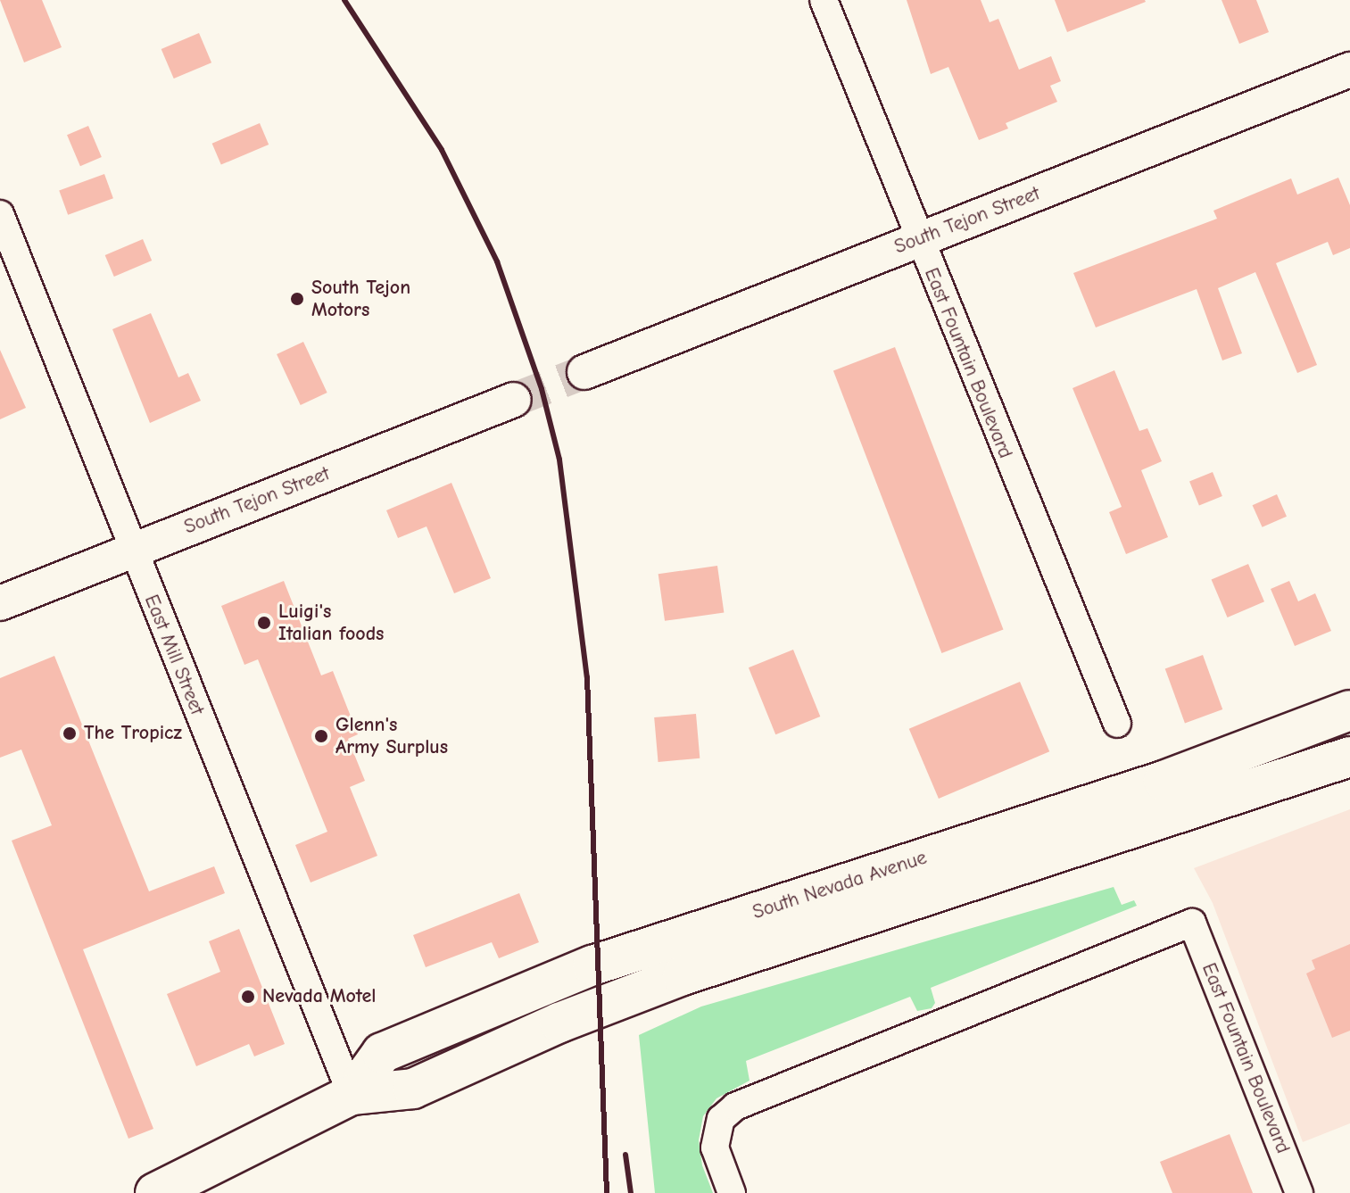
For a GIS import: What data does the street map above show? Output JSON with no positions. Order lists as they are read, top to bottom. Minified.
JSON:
{"streets":{"main road":["South Nevada Avenue"],"street":["South Tejon Street","East Fountain Boulevard","East Mill Street"]},"crossings":[["South Tejon Street","East Fountain Boulevard"],["South Tejon Street","East Mill Street"],["East Mill Street","South Nevada Avenue"]],"places":["South Tejon Motors","Luigi's Italian foods","The Tropicz","Glenn's Army Surplus","Nevada Motel"]}
